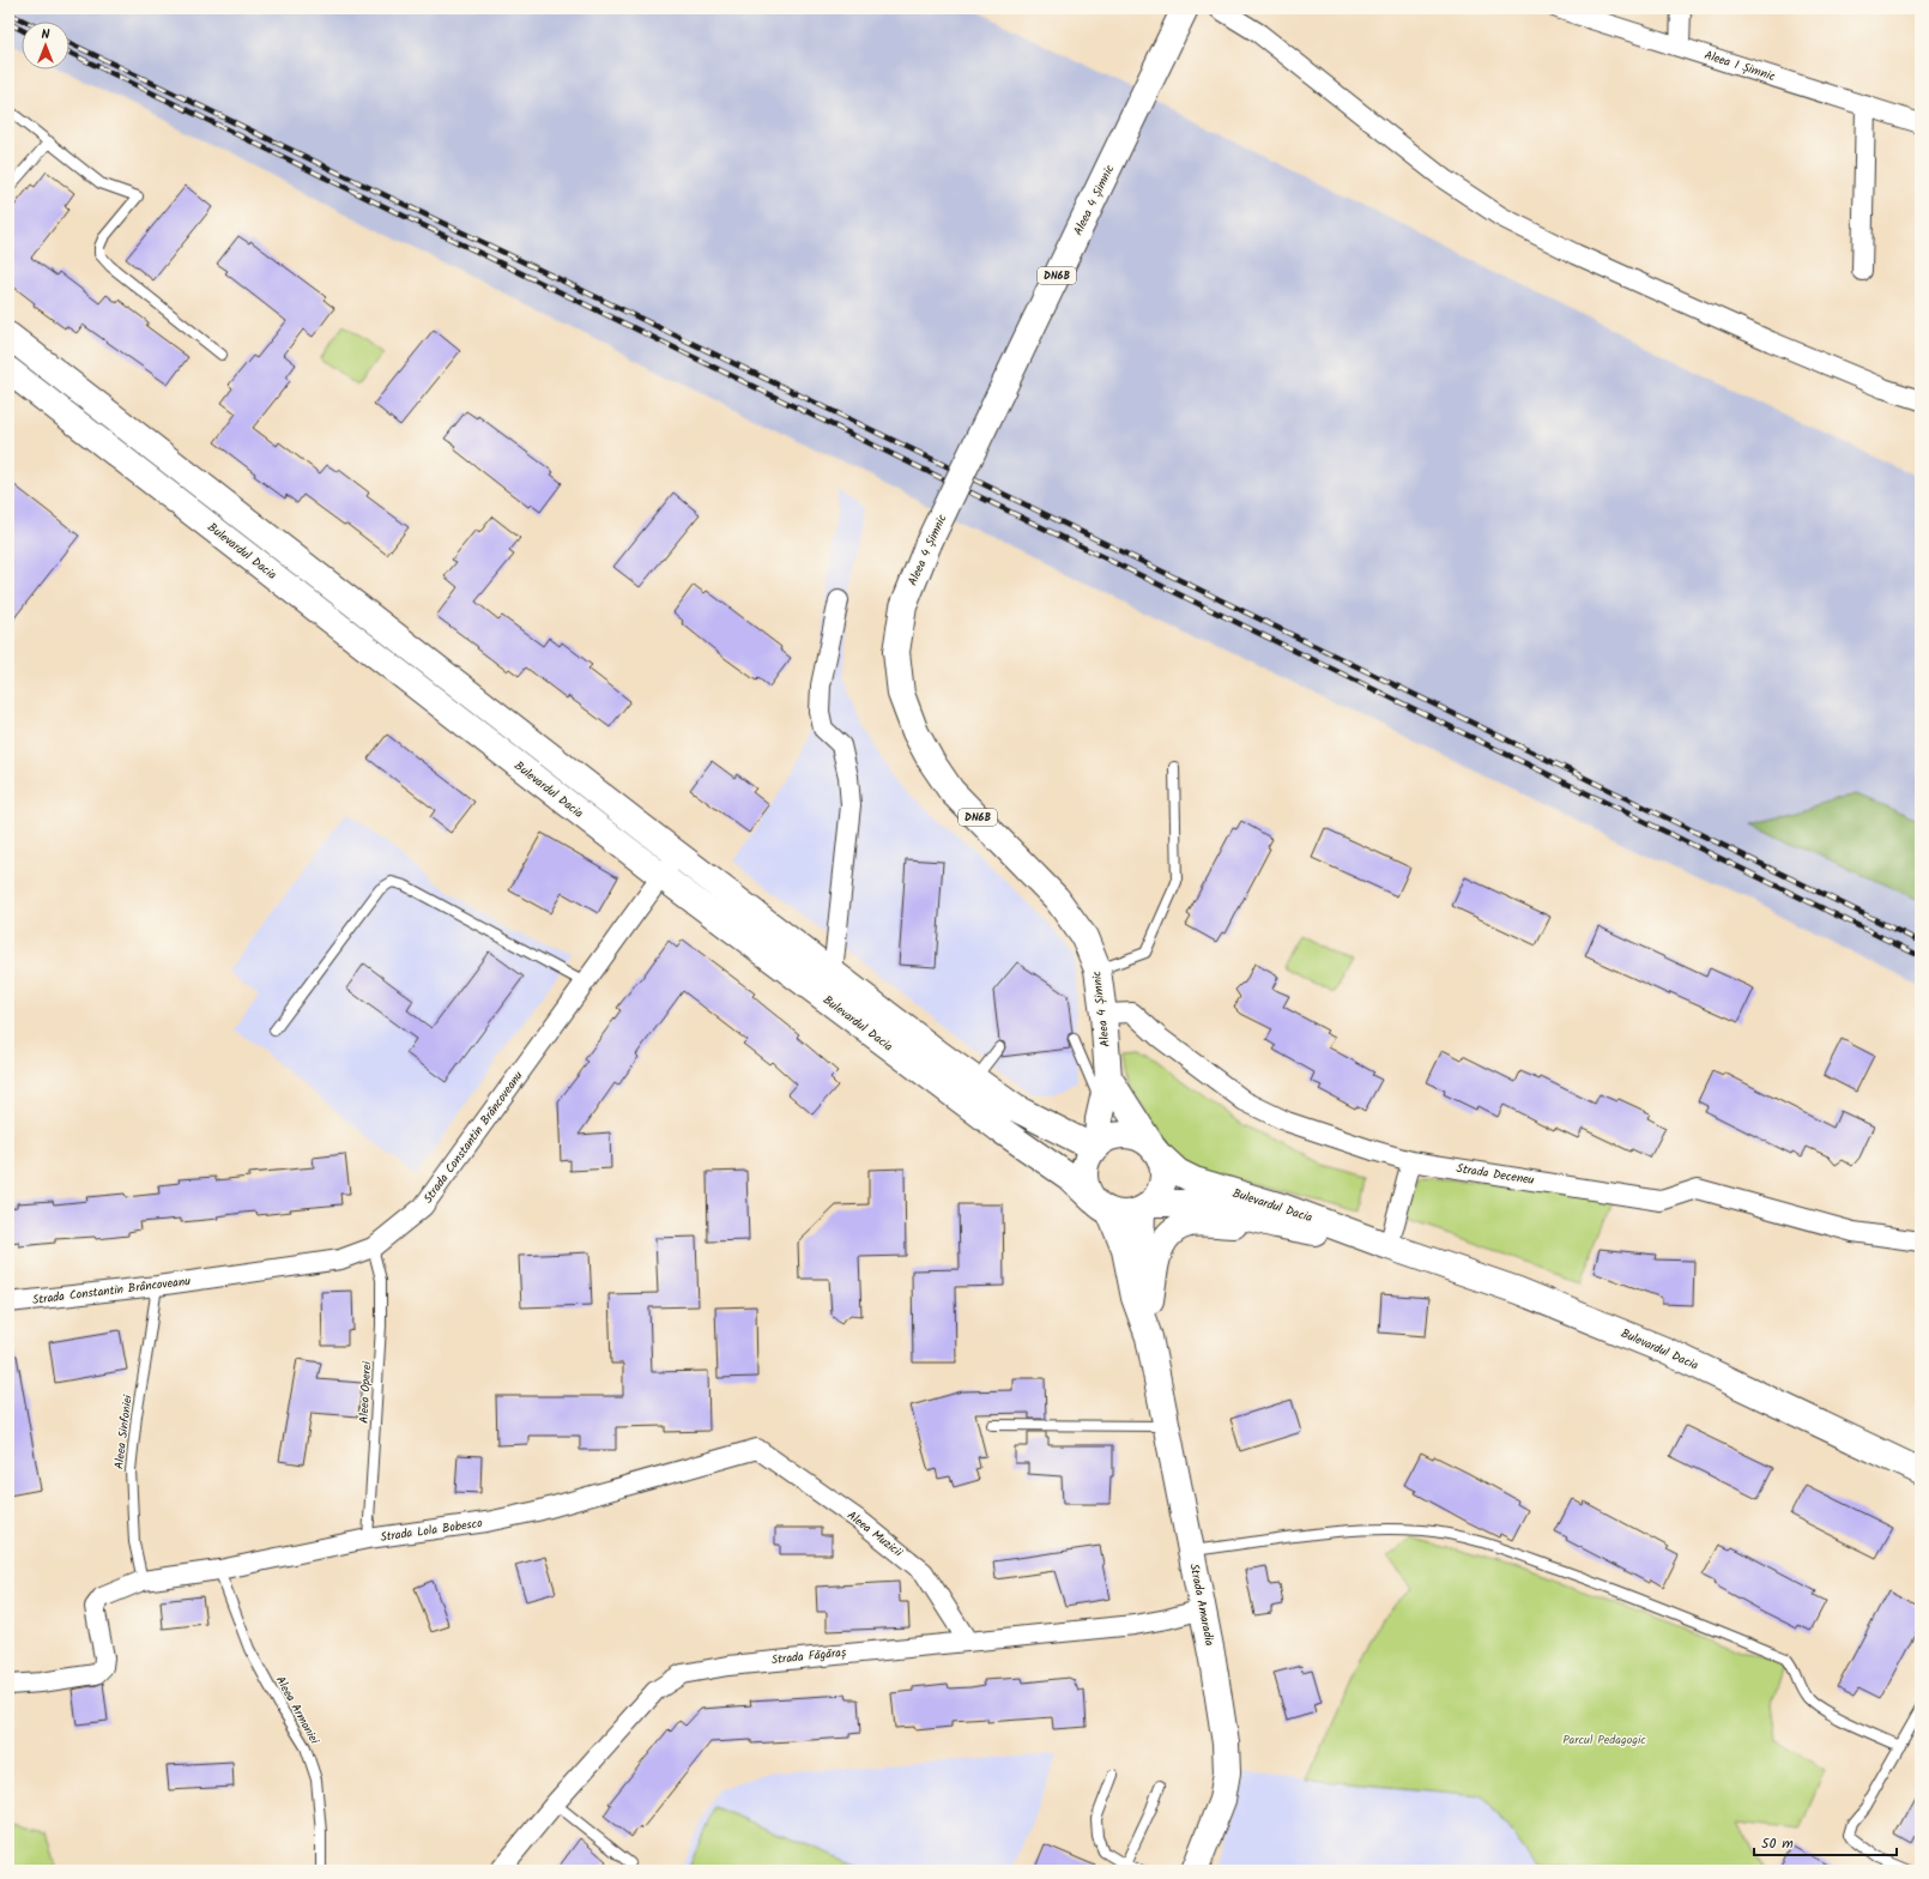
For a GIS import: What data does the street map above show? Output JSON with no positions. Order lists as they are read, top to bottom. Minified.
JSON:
{"streets":{"main road":["Aleea 4 Șimnic","DN6B","Bulevardul Dacia","Strada Amaradia"],"street":["Aleea 1 Șimnic","Strada Constantin Brâncoveanu","Strada Deceneu","Strada Lola Bobesco","Aleea Muzicii","Strada Făgăraș"],"lane":["Aleea Operei","Aleea Sinfoniei","Aleea Armoniei"]},"crossings":[["Aleea 4 Șimnic","Bulevardul Dacia"],["Aleea 4 Șimnic","Strada Deceneu"],["Aleea 4 Șimnic","Strada Amaradia"],["Bulevardul Dacia","Strada Constantin Brâncoveanu"],["Bulevardul Dacia","Strada Amaradia"],["Strada Constantin Brâncoveanu","Aleea Operei"],["Strada Constantin Brâncoveanu","Aleea Sinfoniei"],["Aleea Operei","Strada Lola Bobesco"],["Aleea Sinfoniei","Strada Lola Bobesco"],["Strada Lola Bobesco","Aleea Muzicii"],["Strada Lola Bobesco","Aleea Armoniei"],["Aleea Muzicii","Strada Făgăraș"],["Strada Amaradia","Strada Făgăraș"]],"parks":["Parcul Pedagogic"],"scale_bar":"50 m","north":"top"}
